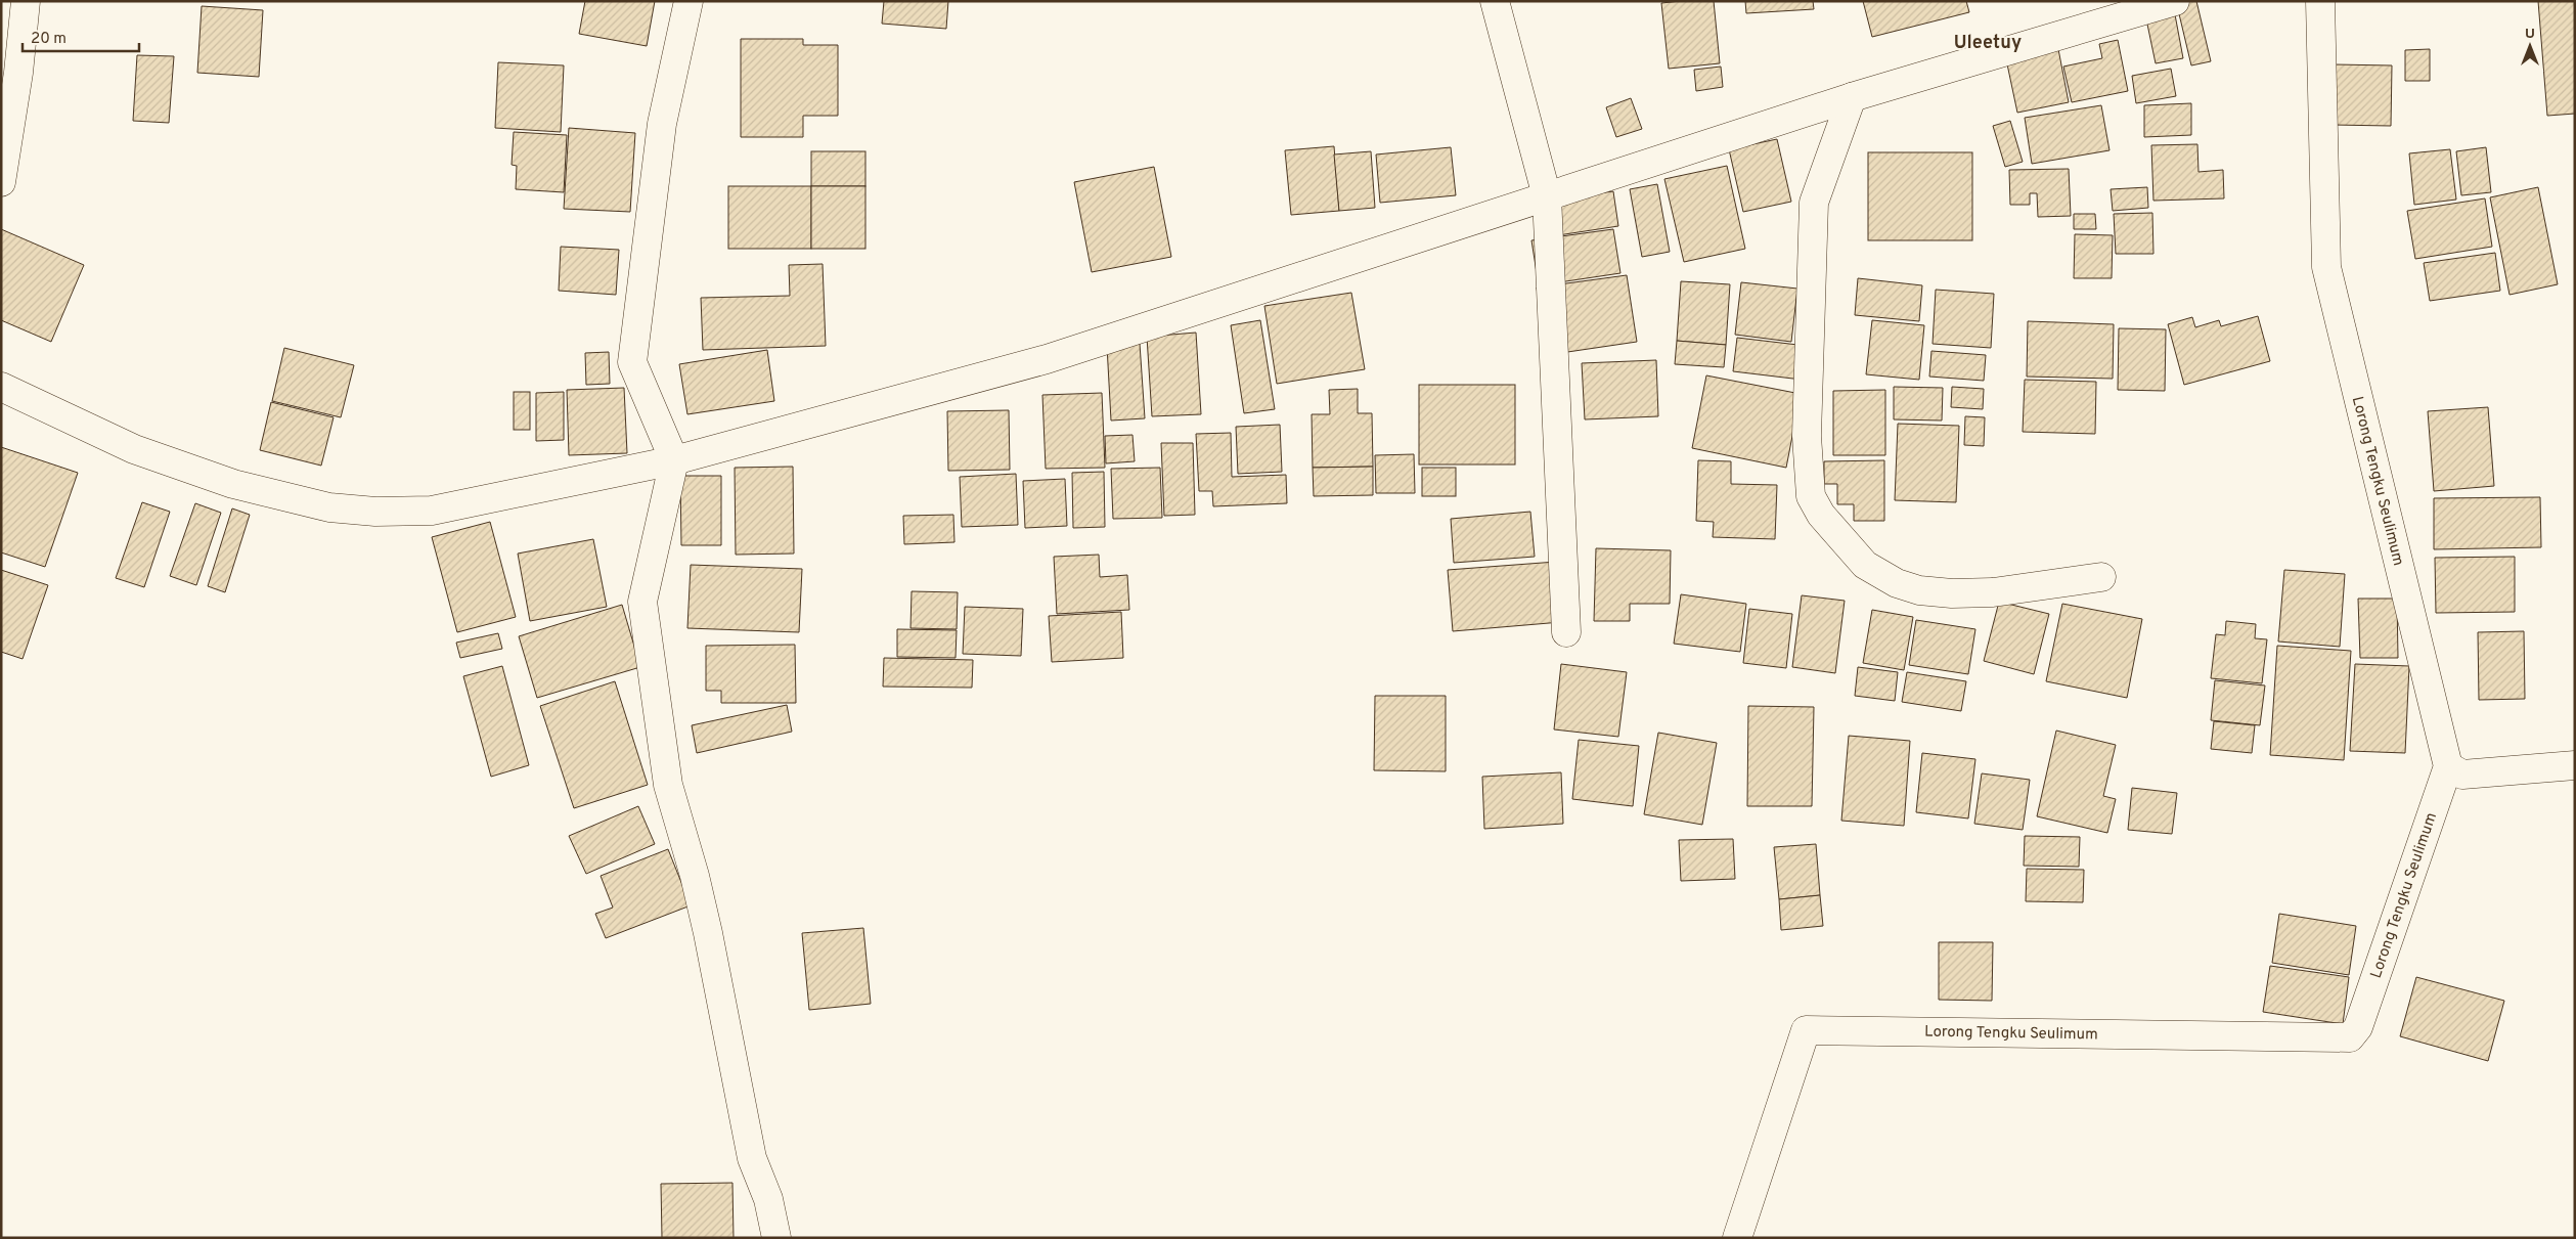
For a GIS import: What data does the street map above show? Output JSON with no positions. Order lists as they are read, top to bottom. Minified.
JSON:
{"streets":{"street":["Lorong Tengku Seulimum"]},"districts":["Uleetuy"],"scale_bar":"20 m","north":"top"}
